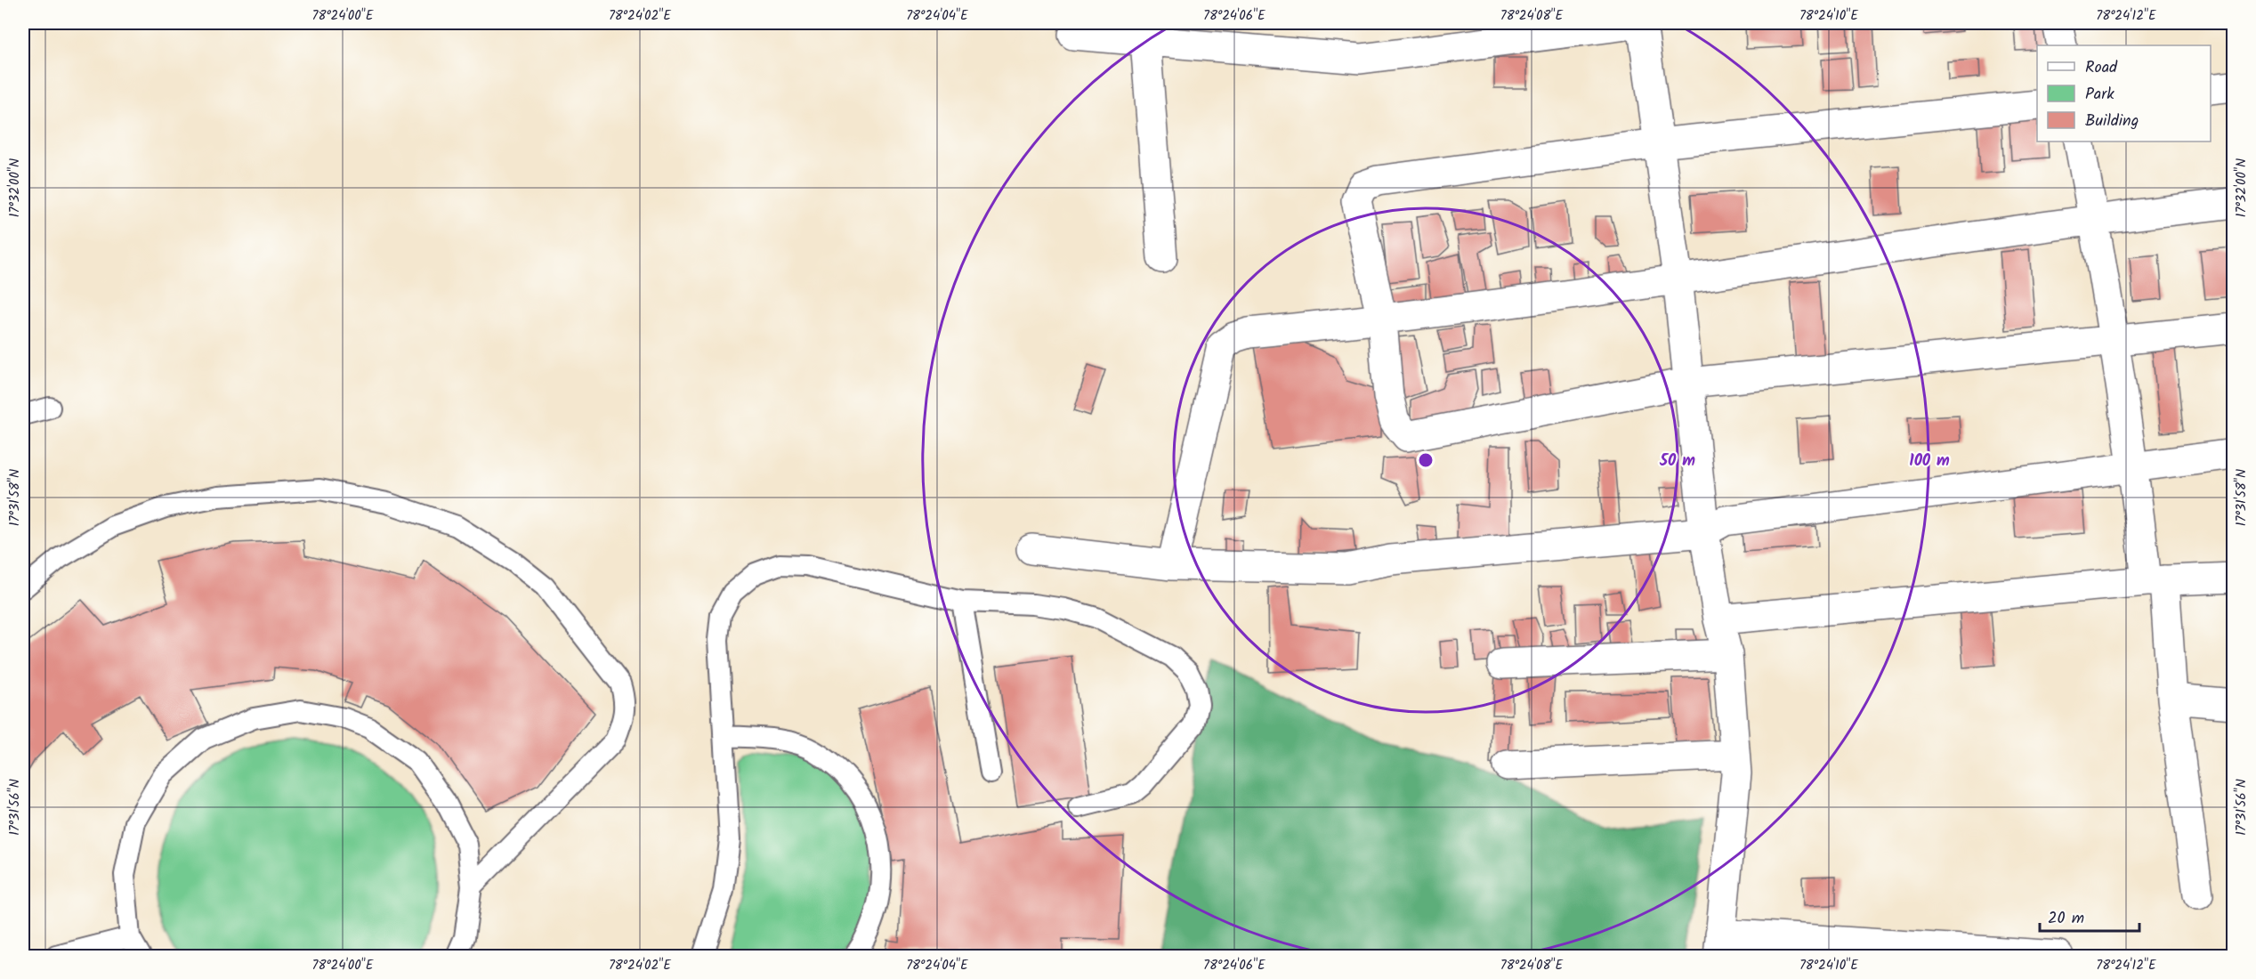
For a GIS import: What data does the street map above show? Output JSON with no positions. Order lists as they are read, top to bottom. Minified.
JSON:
{"legend":["Road","Park","Building"],"scale_bar":"20 m","coordinates":["78°24'00\"E","78°24'02\"E","78°24'04\"E","78°24'06\"E","78°24'08\"E","78°24'10\"E","78°24'12\"E","17°32'00\"N","17°31'58\"N","17°31'56\"N"],"rings":["50 m","100 m"]}
